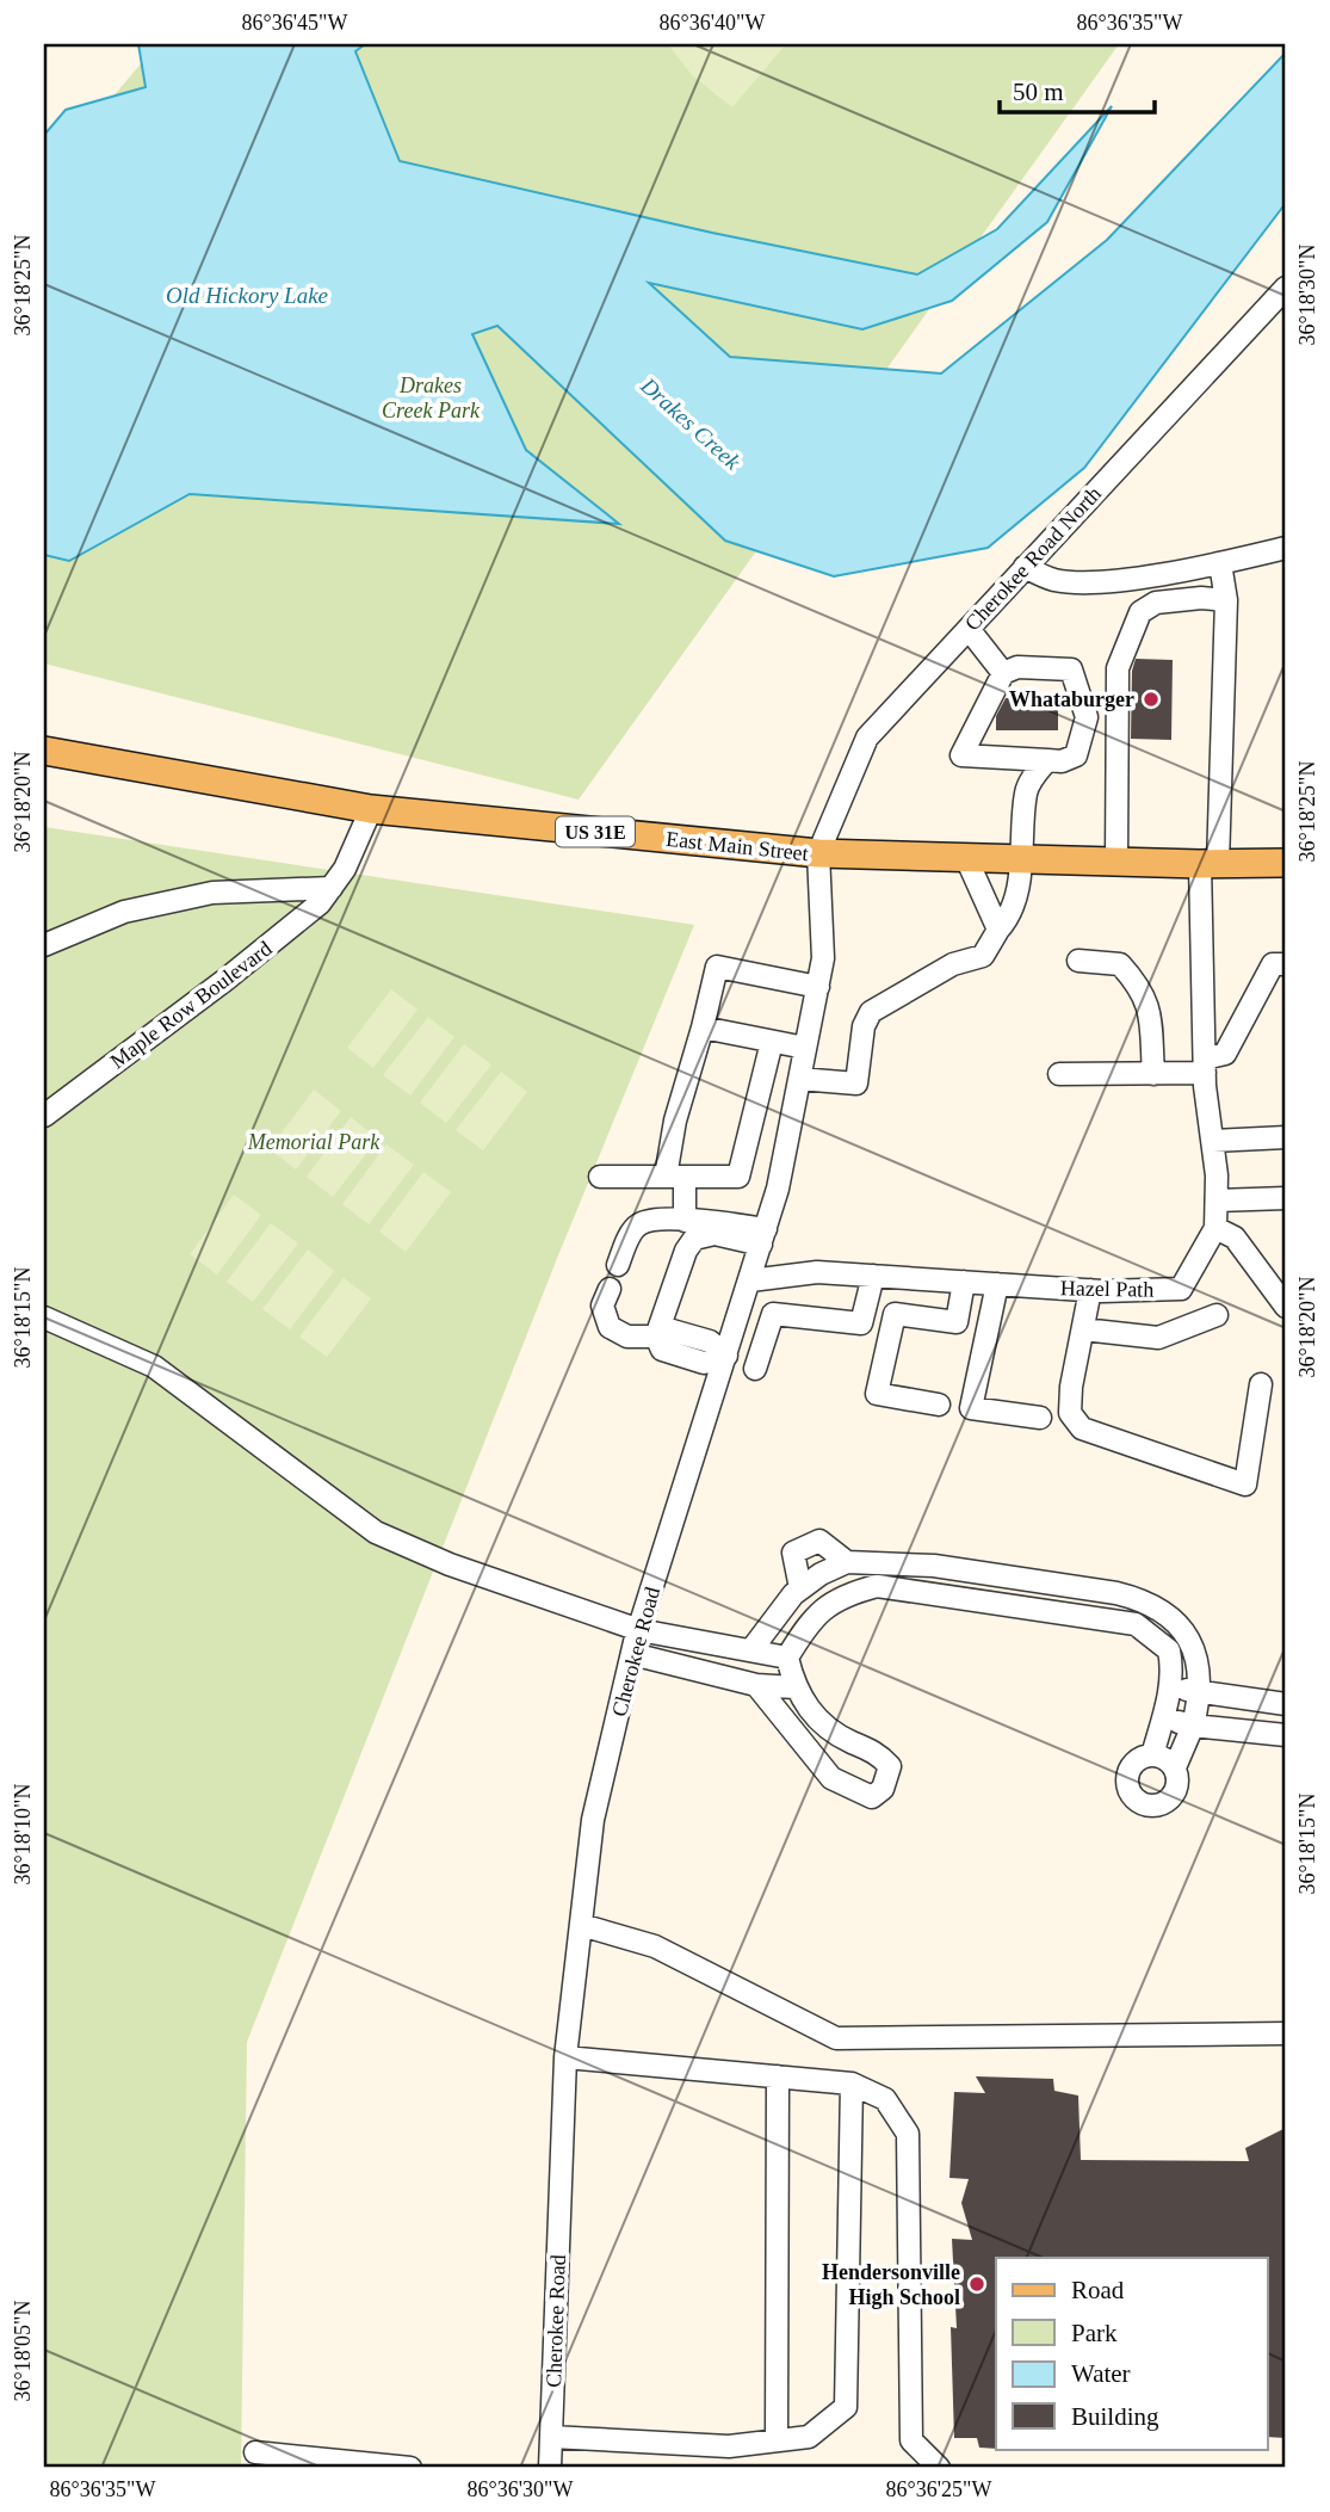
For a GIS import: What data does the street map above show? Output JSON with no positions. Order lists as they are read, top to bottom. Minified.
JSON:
{"streets":{"main road":["US 31E","East Main Street"],"street":["Cherokee Road North","Maple Row Boulevard","Hazel Path","Cherokee Road"]},"crossings":[["Cherokee Road North","East Main Street"],["Cherokee Road North","Cherokee Road"],["East Main Street","Maple Row Boulevard"],["East Main Street","Hazel Path"],["East Main Street","Cherokee Road"],["Hazel Path","Cherokee Road"]],"water":["Old Hickory Lake","Drakes Creek"],"parks":["Drakes Creek Park","Memorial Park"],"places":["Whataburger","Hendersonville High School"],"legend":["Road","Park","Water","Building"],"scale_bar":"50 m","coordinates":["86°36'45\"W","86°36'40\"W","86°36'35\"W","36°18'25\"N","36°18'30\"N","36°18'20\"N","36°18'15\"N","36°18'10\"N","36°18'05\"N","86°36'30\"W","86°36'25\"W"]}
